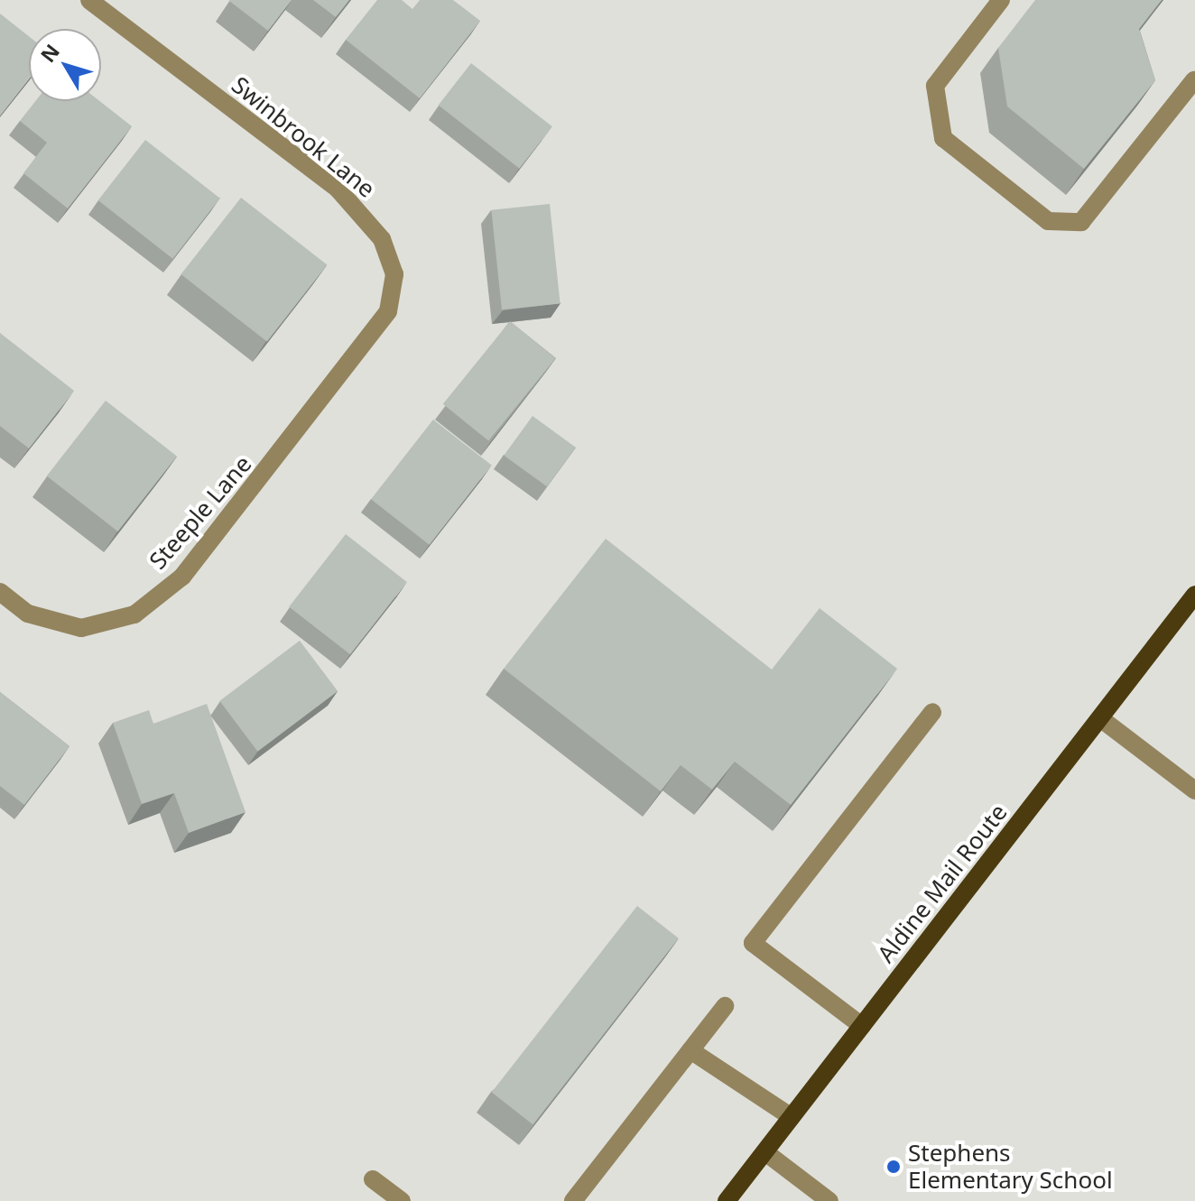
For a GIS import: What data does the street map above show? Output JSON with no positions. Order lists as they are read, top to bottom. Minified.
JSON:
{"streets":{"main road":["Aldine Mail Route"],"street":["Swinbrook Lane","Steeple Lane"]},"crossings":[["Swinbrook Lane","Steeple Lane"]],"places":["Stephens Elementary School"],"north":"top left"}
